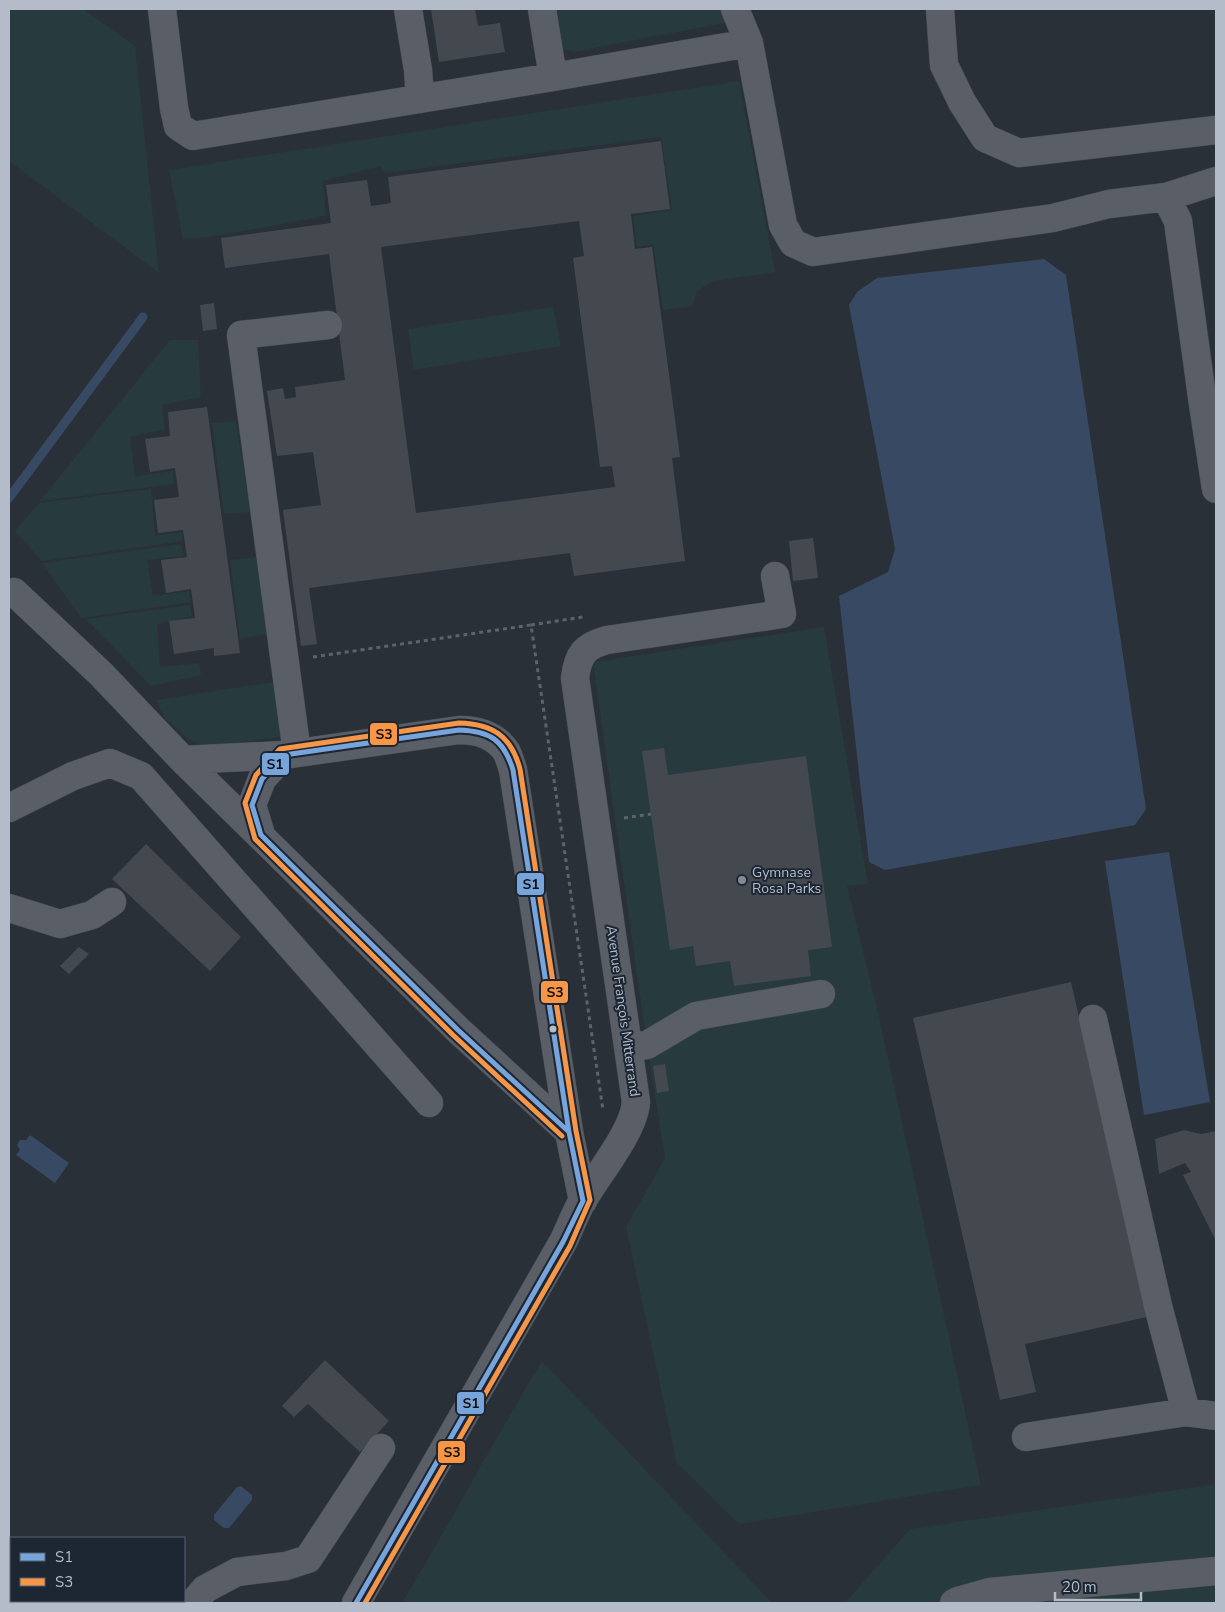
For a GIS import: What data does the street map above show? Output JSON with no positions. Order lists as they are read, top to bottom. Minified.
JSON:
{"streets":{"street":["Avenue François Mitterrand"]},"places":["Gymnase Rosa Parks"],"lines":["transit line S3","transit line S1"],"legend":["S1","S3"],"scale_bar":"20 m"}
